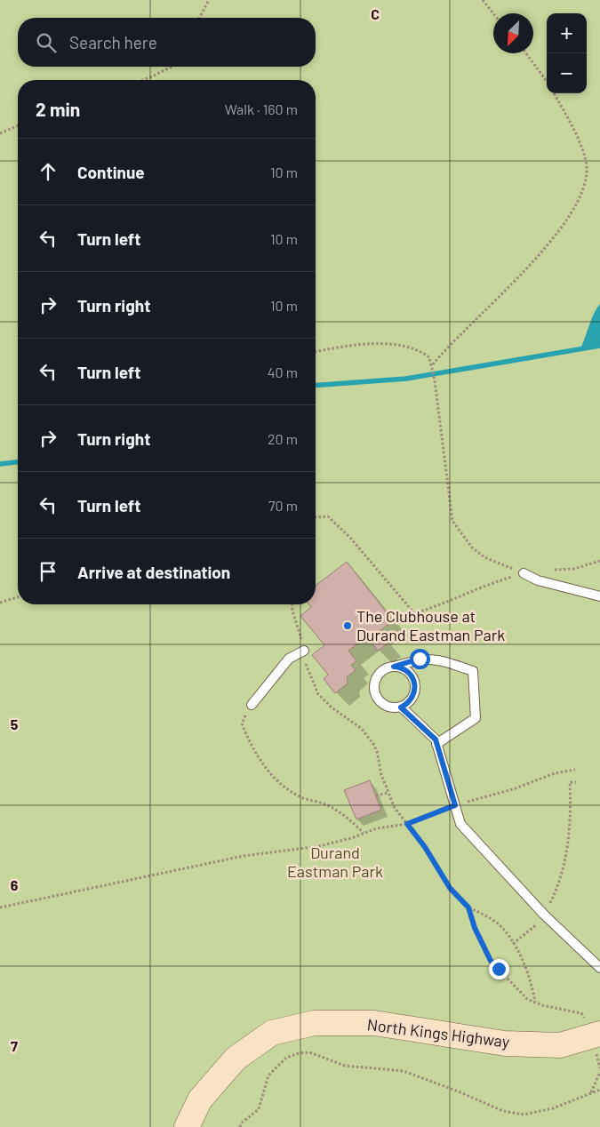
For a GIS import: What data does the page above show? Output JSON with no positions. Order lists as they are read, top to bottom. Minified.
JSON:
{"streets":{"street":["North Kings Highway"]},"parks":["Durand Eastman Park"],"places":["The Clubhouse at Durand Eastman Park"],"north":"bottom left","page":{"map_buttons":["+","−"],"search":"Search here","heading":["2 min","Walk · 160 m"],"list":[["Continue","10 m"],["Turn left","10 m"],["Turn right","10 m"],["Turn left","40 m"],["Turn right","20 m"],["Turn left","70 m"],"Arrive at destination"]},"grid":{"columns":["C"],"rows":["5","6","7"]}}
